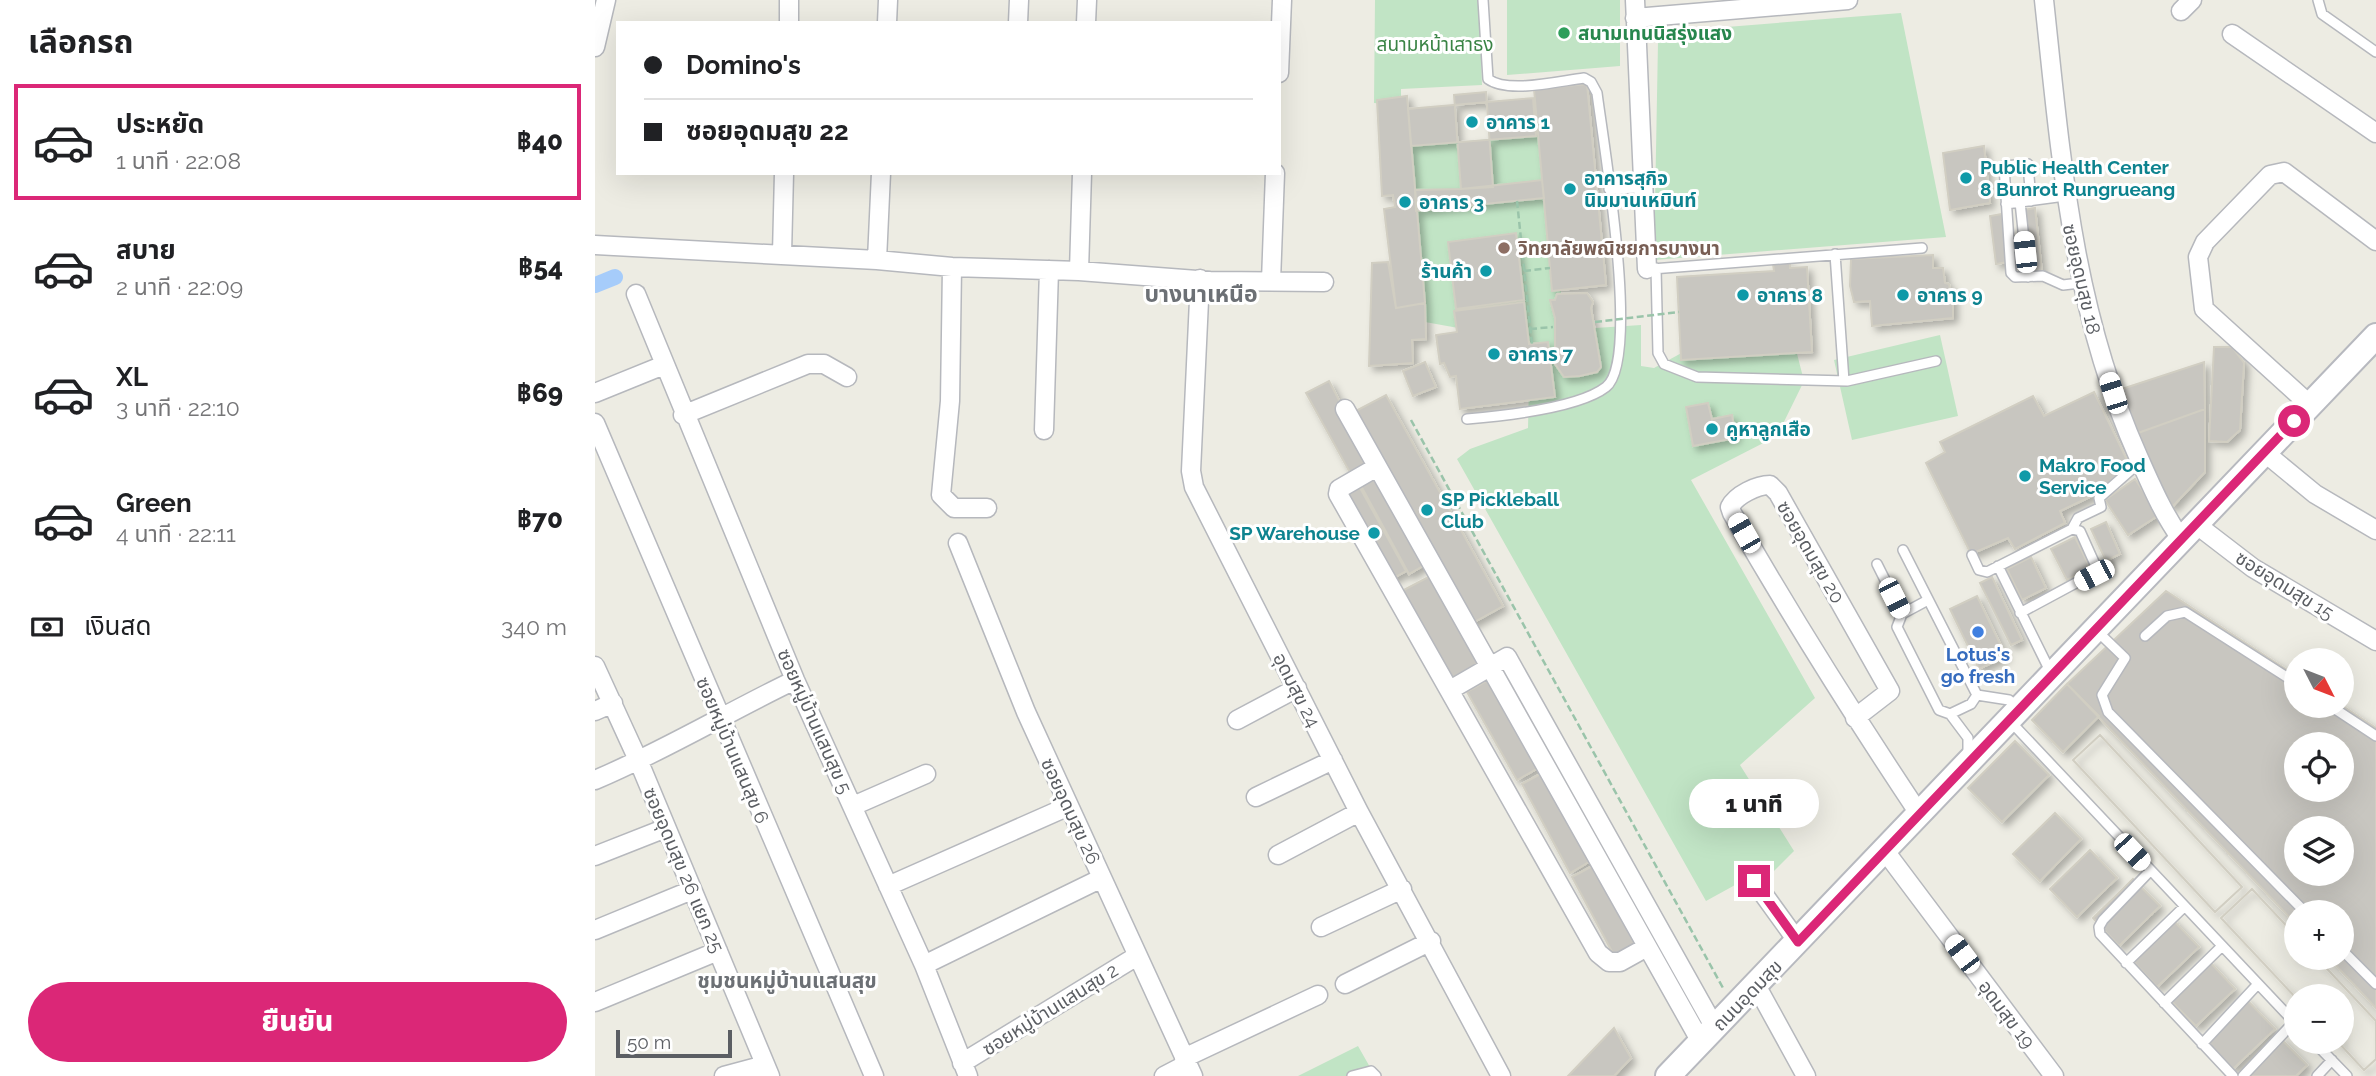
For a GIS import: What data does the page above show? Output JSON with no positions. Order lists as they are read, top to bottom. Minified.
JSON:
{"streets":{"main road":["ถนนอุดมสุข"],"street":["ซอยอุดมสุข 18","ซอยอุดมสุข 20","ซอยอุดมสุข 15","อุดมสุข 24","ซอยหมู่บ้านแสนสุข 5","ซอยหมู่บ้านแสนสุข 6","ซอยอุดมสุข 26","ซอยอุดมสุข 26 แยก 25","ซอยหมู่บ้านแสนสุข 2","อุดมสุข 19"]},"crossings":[["ซอยอุดมสุข 18","ซอยอุดมสุข 15"],["ซอยอุดมสุข 18","ถนนอุดมสุข"],["ซอยอุดมสุข 20","ถนนอุดมสุข"],["ซอยอุดมสุข 15","ถนนอุดมสุข"],["ซอยหมู่บ้านแสนสุข 5","ซอยหมู่บ้านแสนสุข 2"],["ซอยอุดมสุข 26","ซอยหมู่บ้านแสนสุข 2"],["ถนนอุดมสุข","อุดมสุข 19"]],"districts":["บางนาเหนือ","ชุมชนหมู่บ้านแสนสุข"],"parks":["สนามหน้าเสาธง"],"places":["สนามเทนนิสรุ่งแสง","อาคาร 1","Public Health Center 8 Bunrot Rungrueang","อาคารสุกิจ นิมมานเหมินท์","อาคาร 3","วิทยาลัยพณิชยการบางนา","ร้านค้า","อาคาร 8","อาคาร 9","อาคาร 7","คูหาลูกเสือ","Makro Food Service","SP Pickleball Club","SP Warehouse","Lotus's go fresh"],"scale_bar":"50 m","north":"bottom right","page":{"heading":"เลือกรถ","banner":["Domino's","ซอยอุดมสุข 22"],"list":[{"name":"ประหยัด","note":"1 นาที · 22:08","value":"฿40"},{"name":"สบาย","note":"2 นาที · 22:09","value":"฿54"},{"name":"XL","note":"3 นาที · 22:10","value":"฿69"},{"name":"Green","note":"4 นาที · 22:11","value":"฿70"}],"pay":["เงินสด","340 m"],"map_buttons":["+","−"],"bubble":"1 นาที","buttons":"ยืนยัน","scale":"50 m"}}
